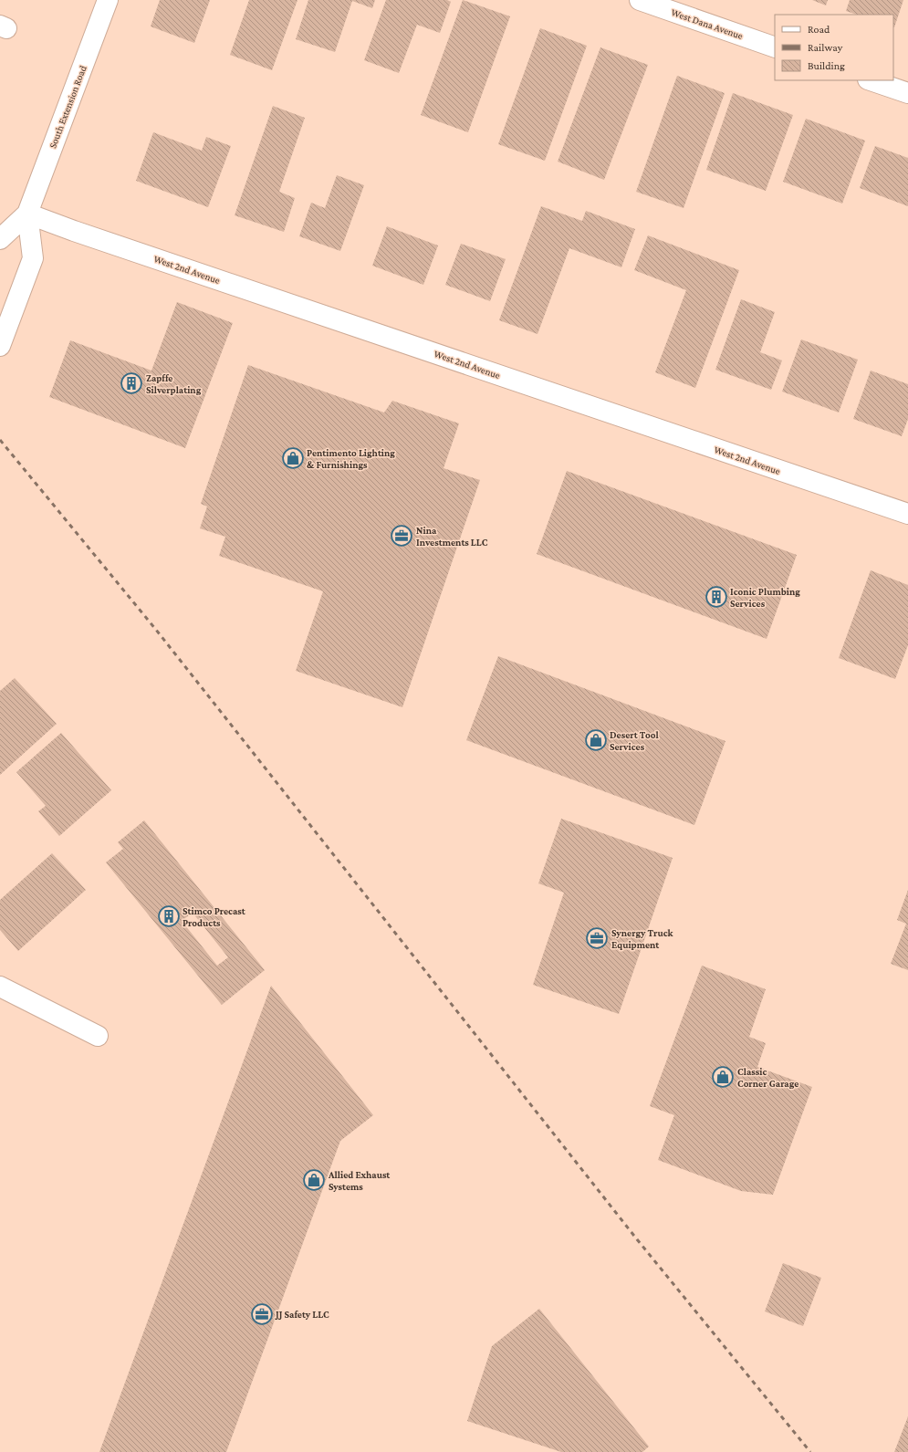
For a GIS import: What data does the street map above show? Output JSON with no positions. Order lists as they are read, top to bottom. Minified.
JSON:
{"streets":{"street":["West Dana Avenue","South Extension Road","West 2nd Avenue"]},"crossings":[["South Extension Road","West 2nd Avenue"]],"places":{"building":["Zapffe Silverplating","Iconic Plumbing Services","Stimco Precast Products"],"shop":["Pentimento Lighting & Furnishings","Desert Tool Services","Classic Corner Garage","Allied Exhaust Systems"],"office":["Nina Investments LLC","Synergy Truck Equipment","JJ Safety LLC"]},"legend":["Road","Railway","Building"]}
